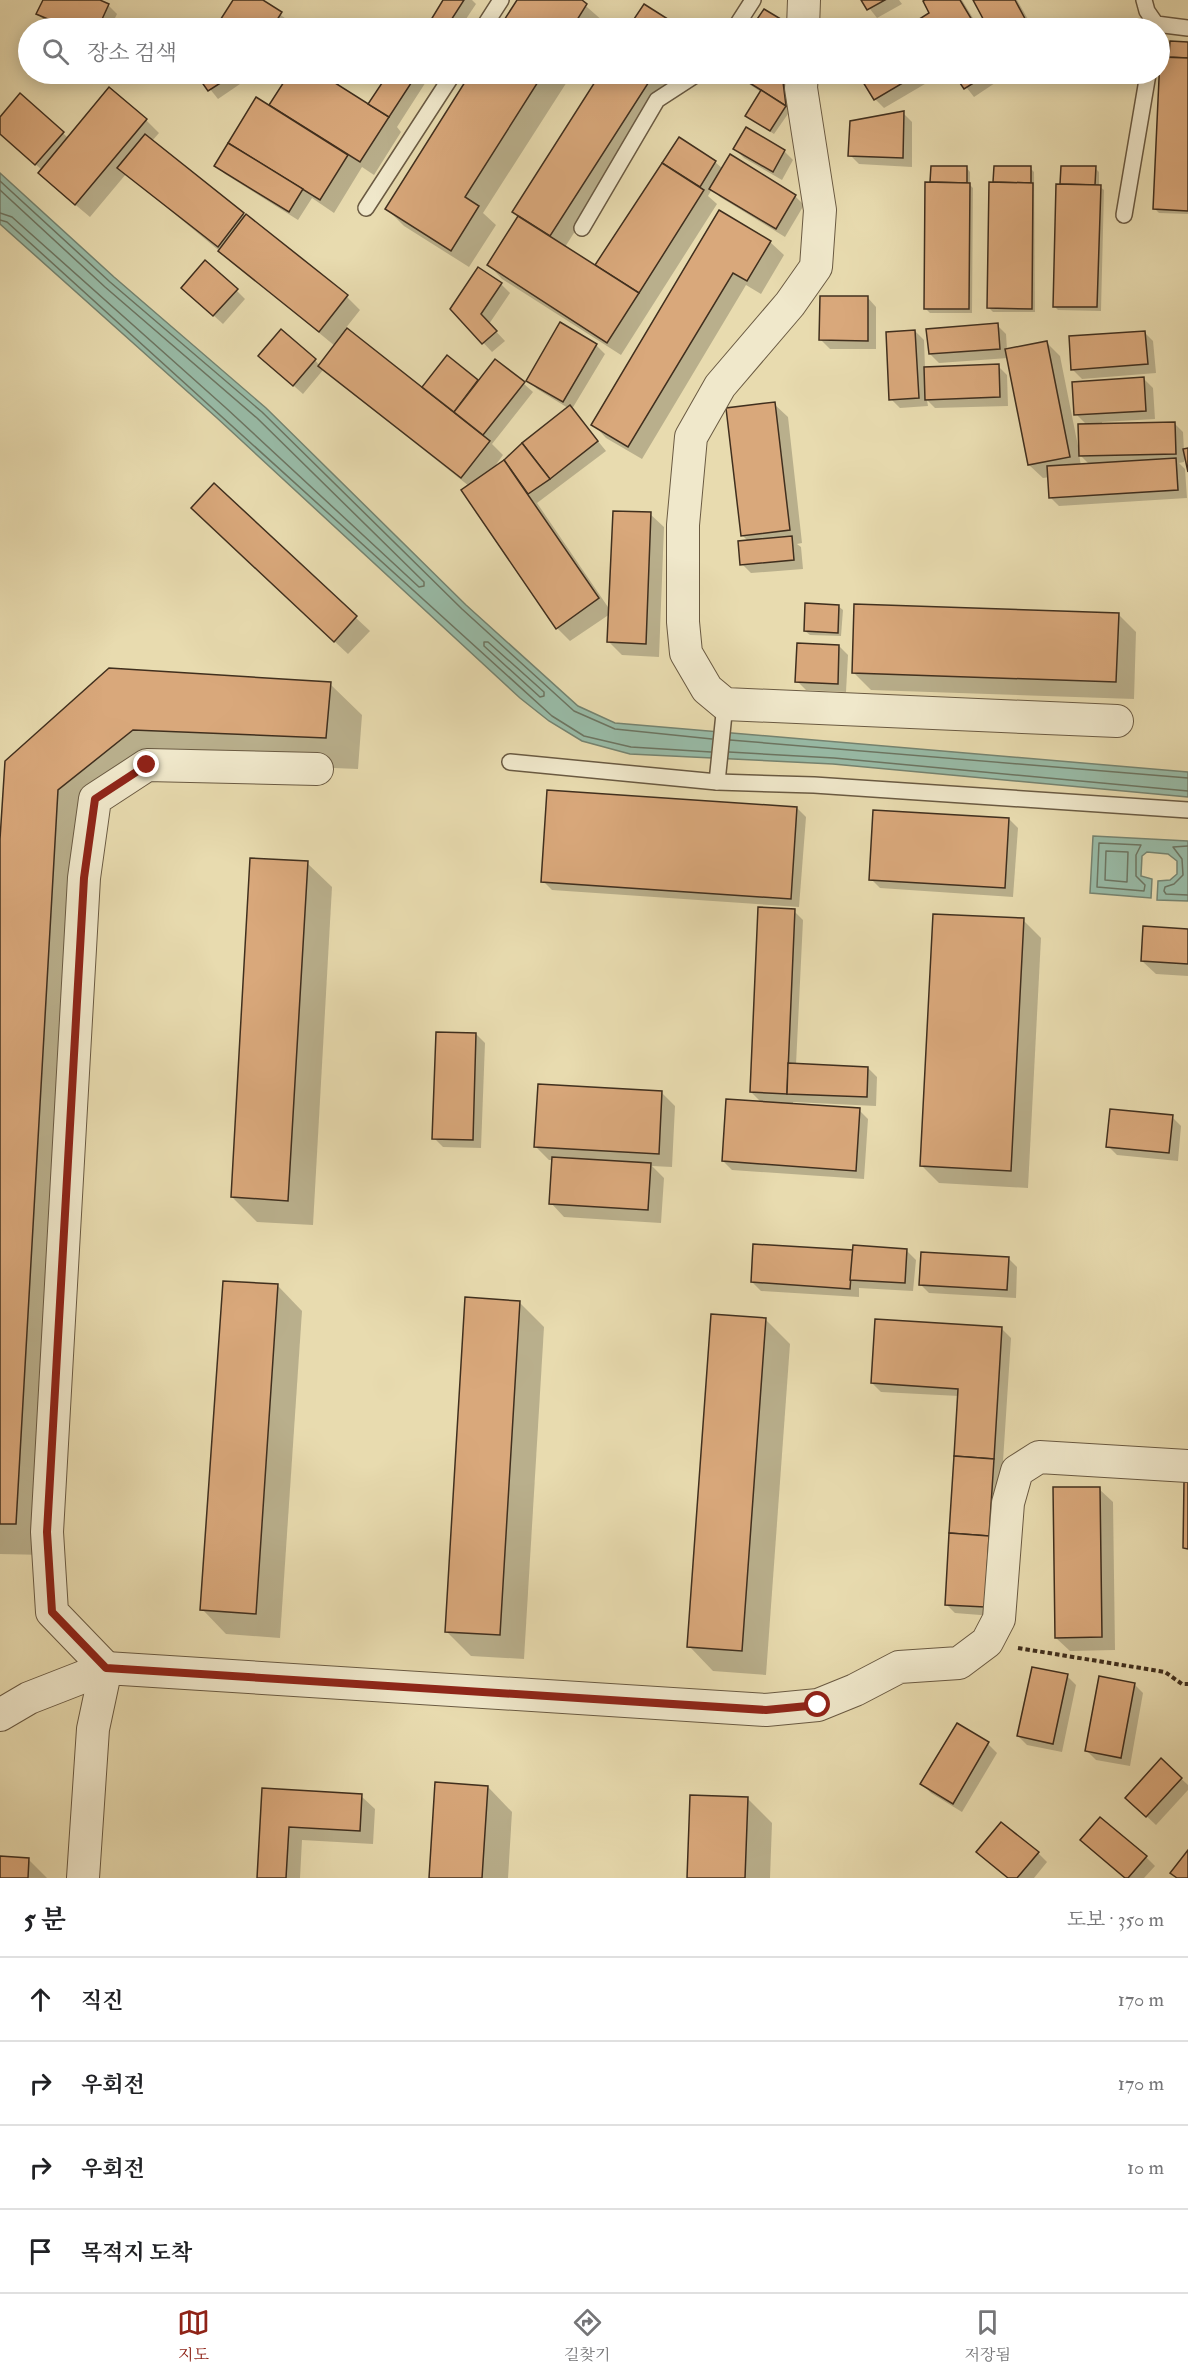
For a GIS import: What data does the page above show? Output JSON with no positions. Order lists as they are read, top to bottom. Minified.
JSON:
{"page":{"search":"장소 검색","heading":["5 분","도보 · 350 m"],"list":[["직진","170 m"],["우회전","170 m"],["우회전","10 m"],"목적지 도착"],"nav":["지도","길찾기","저장됨"]}}
